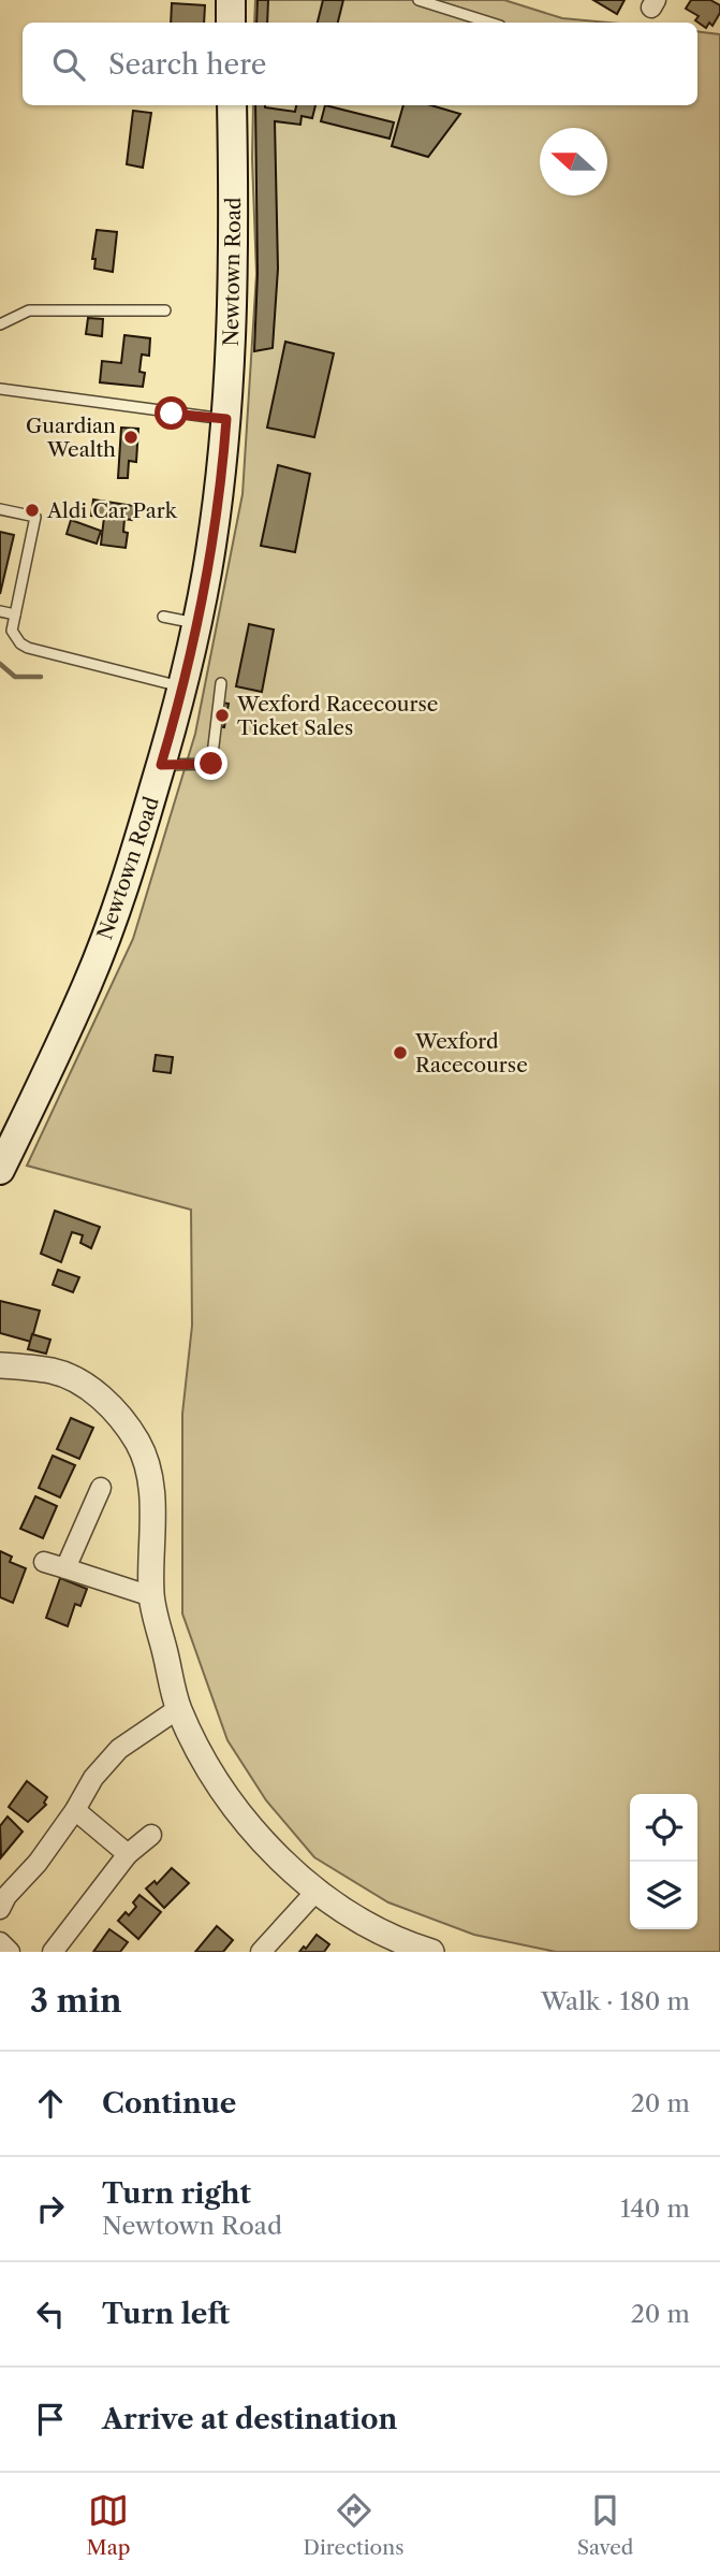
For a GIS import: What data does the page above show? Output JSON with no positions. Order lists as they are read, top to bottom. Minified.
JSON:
{"streets":{"main road":["Newtown Road"]},"places":["Guardian Wealth","Aldi Car Park","Wexford Racecourse Ticket Sales","Wexford Racecourse"],"north":"left","page":{"search":"Search here","heading":["3 min","Walk · 180 m"],"list":[["Continue","20 m"],["Turn right","Newtown Road","140 m"],["Turn left","20 m"],"Arrive at destination"],"nav":["Map","Directions","Saved"]}}
